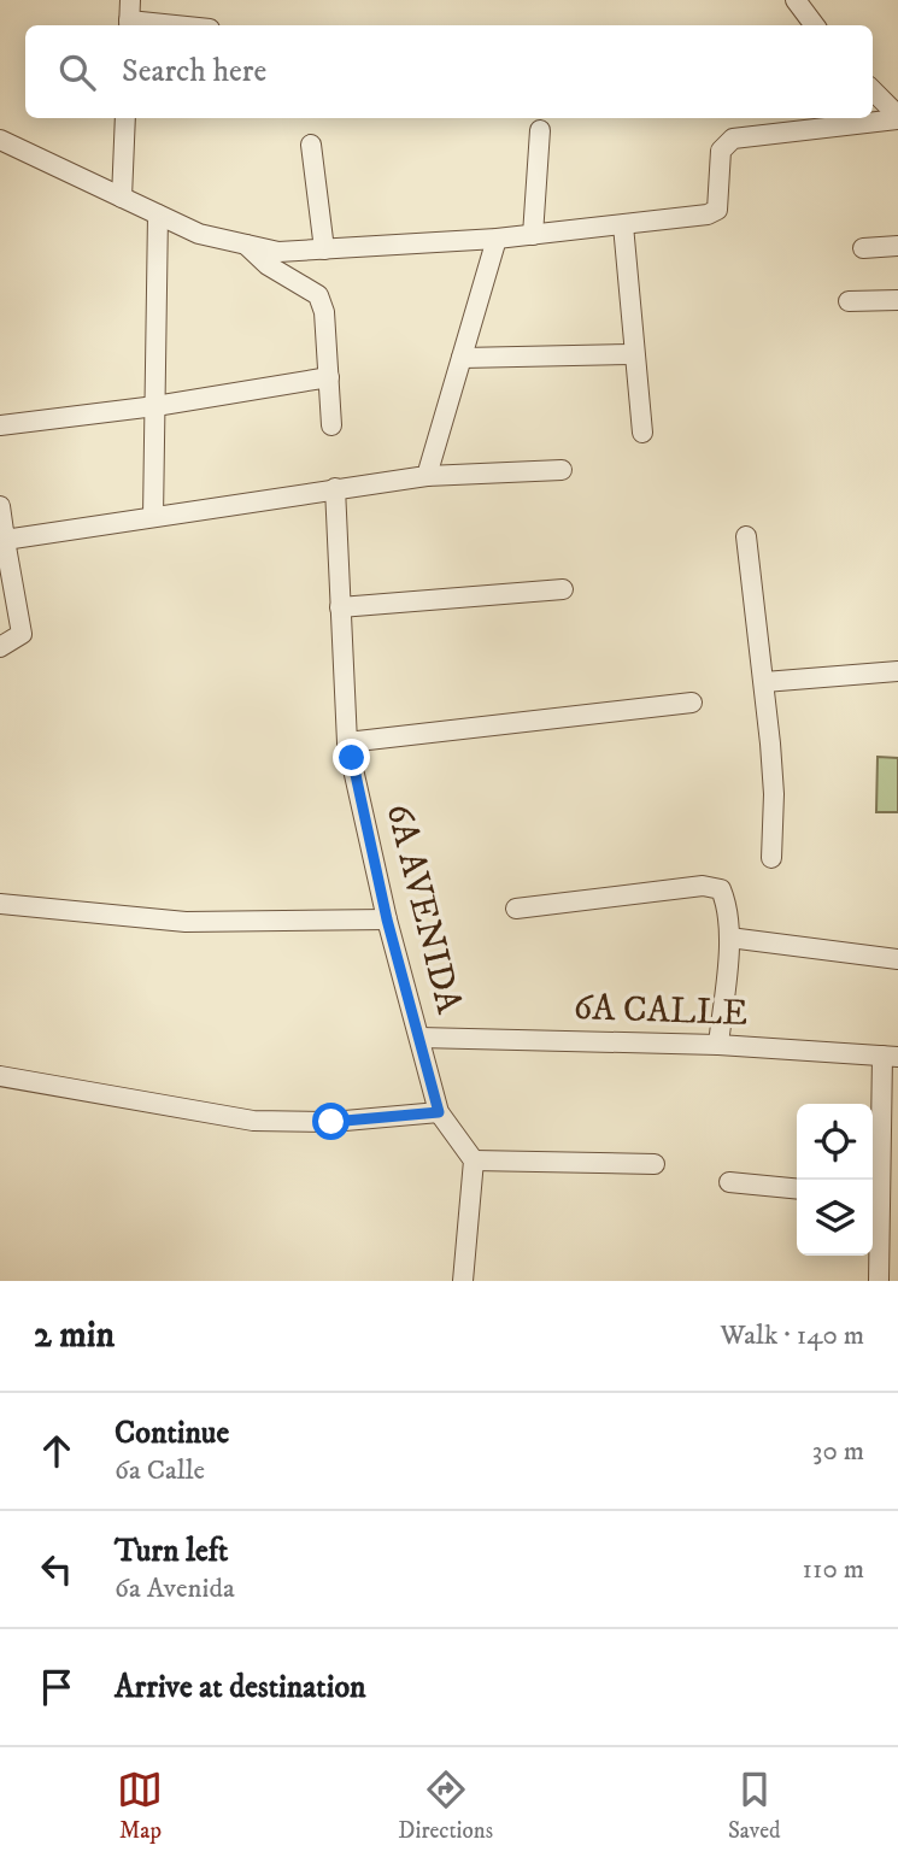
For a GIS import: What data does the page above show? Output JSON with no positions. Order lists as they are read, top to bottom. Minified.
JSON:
{"streets":{"street":["6A AVENIDA","6A CALLE"]},"crossings":[["6A AVENIDA","6A CALLE"]],"page":{"search":"Search here","heading":["2 min","Walk · 140 m"],"list":[["Continue","6a Calle","30 m"],["Turn left","6a Avenida","110 m"],"Arrive at destination"],"nav":["Map","Directions","Saved"]}}
